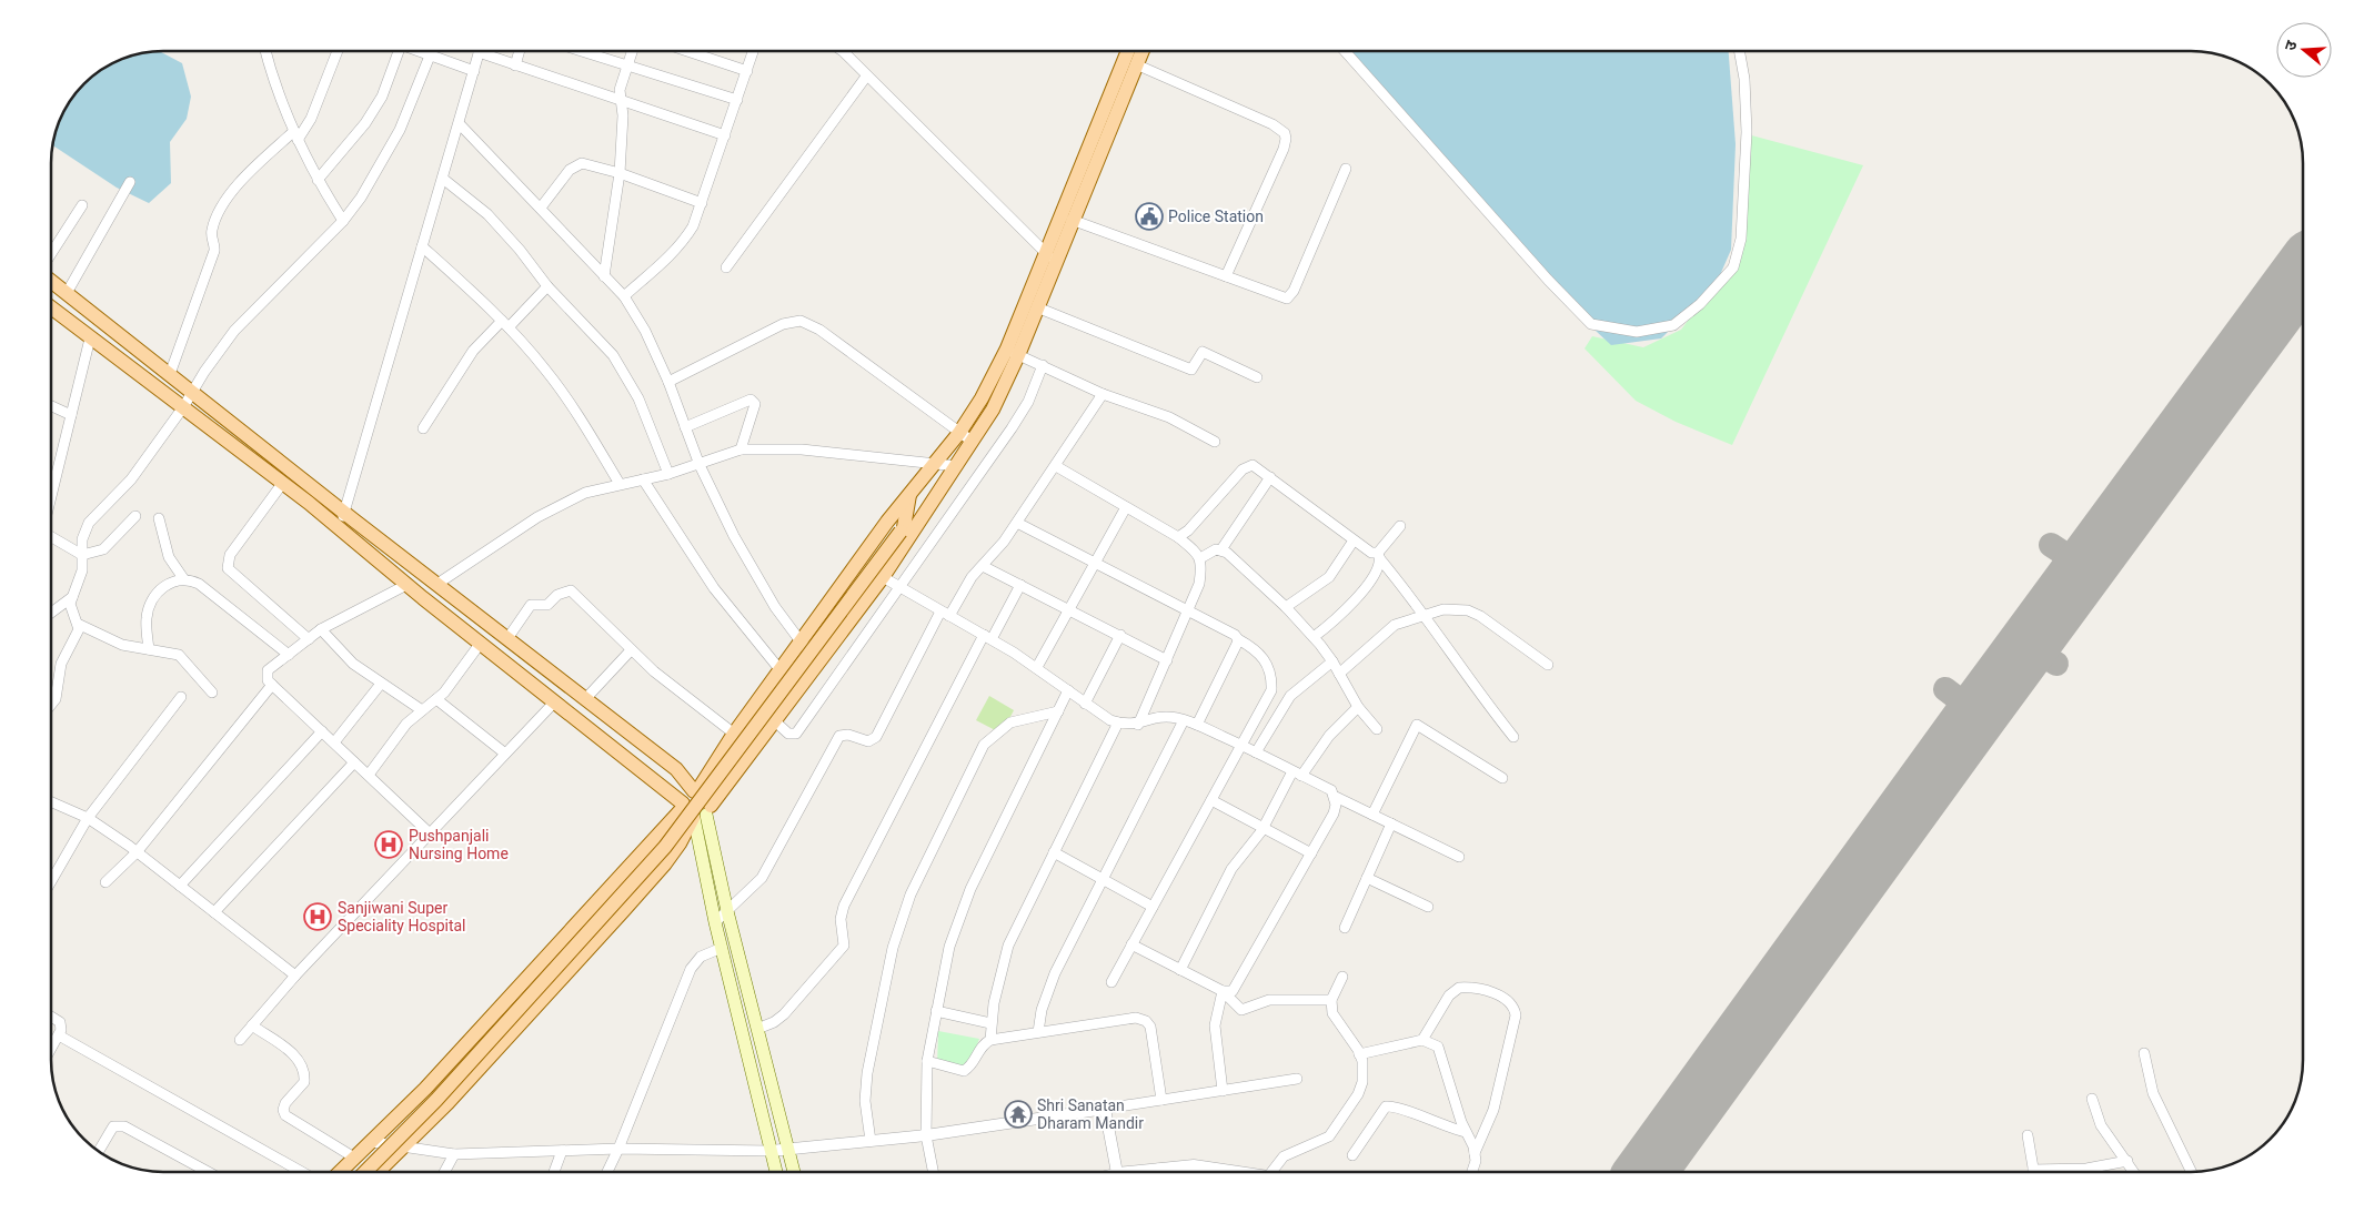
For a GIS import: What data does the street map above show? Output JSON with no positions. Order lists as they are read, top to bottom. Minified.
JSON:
{"places":{"public building":["Police Station"],"hospital":["Pushpanjali Nursing Home","Sanjiwani Super Speciality Hospital"],"temple":["Shri Sanatan Dharam Mandir"]},"north":"left"}
